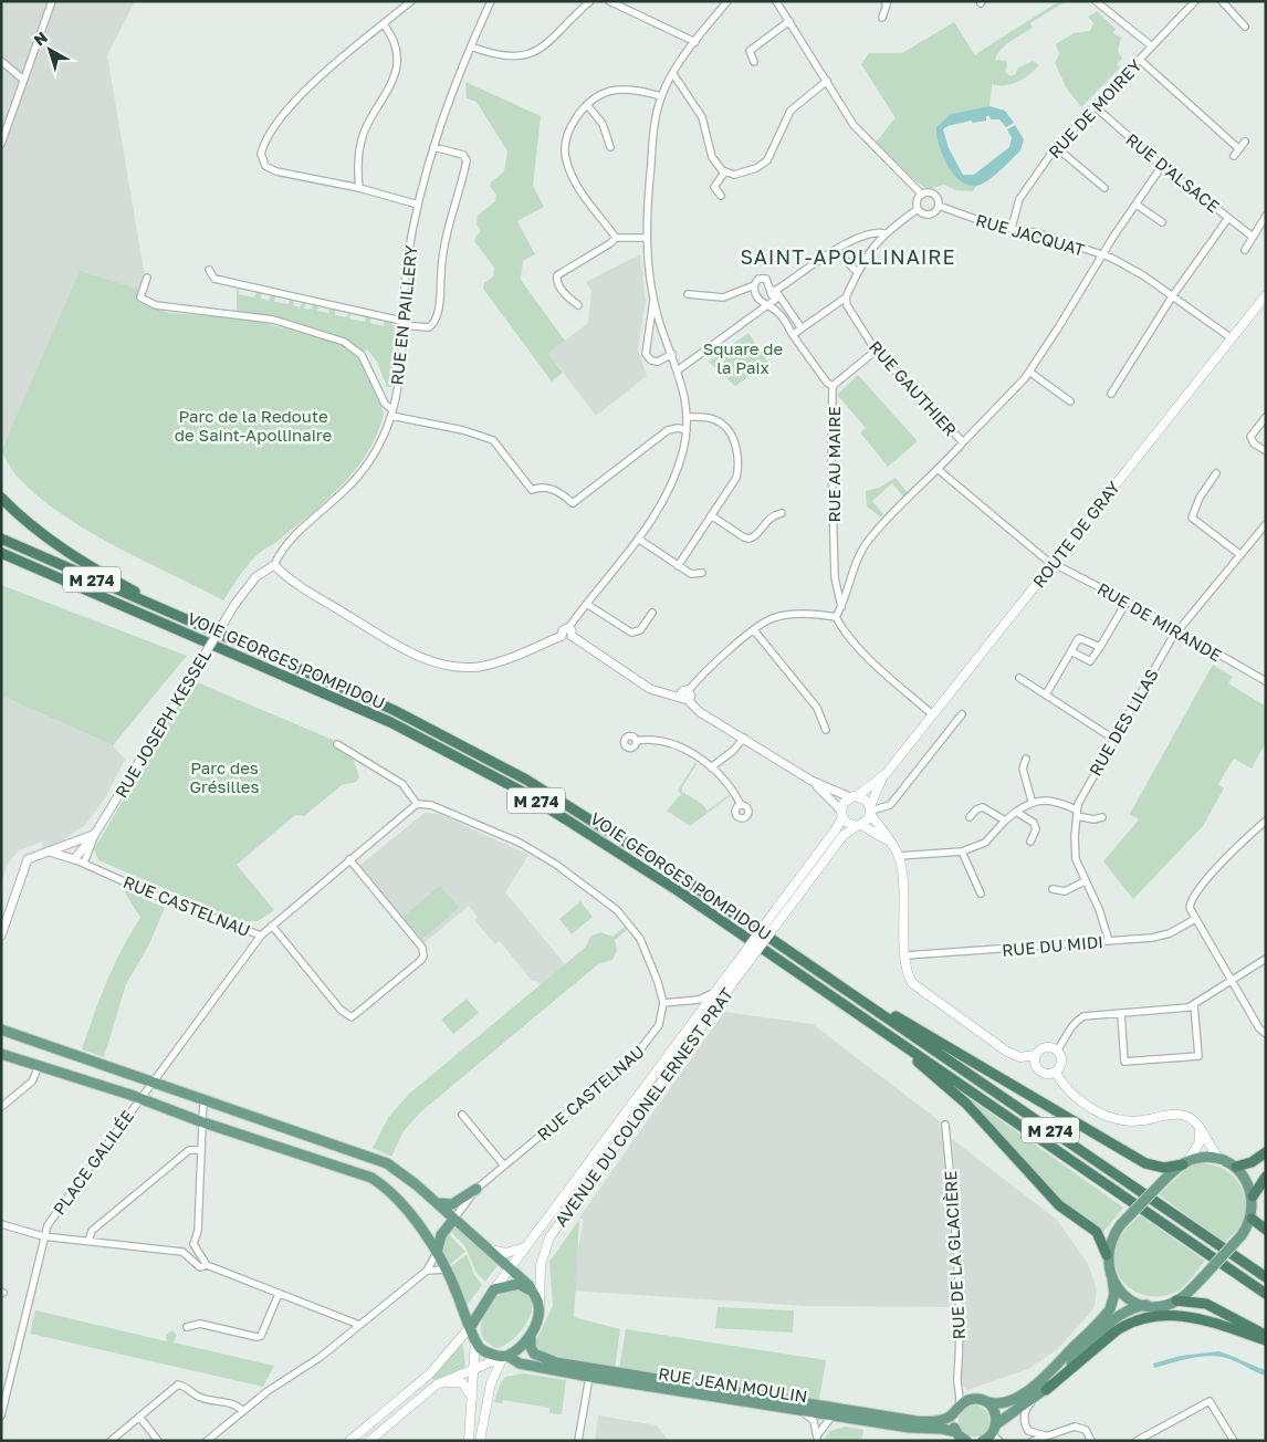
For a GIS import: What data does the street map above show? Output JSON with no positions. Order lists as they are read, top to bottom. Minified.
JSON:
{"streets":{"highway":["M 274","VOIE GEORGES POMPIDOU"],"main road":["ROUTE DE GRAY","AVENUE DU COLONEL ERNEST PRAT","RUE JEAN MOULIN"],"street":["RUE DE MOIREY","RUE D'ALSACE","RUE JACQUAT","RUE EN PAILLERY","RUE GAUTHIER","RUE AU MAIRE","RUE DE MIRANDE","RUE DES LILAS","RUE JOSEPH KESSEL","RUE CASTELNAU","RUE DU MIDI","PLACE GALILÉE","RUE DE LA GLACIÈRE"]},"crossings":[["RUE DE MOIREY","RUE D'ALSACE"],["RUE DE MOIREY","RUE JACQUAT"],["RUE JACQUAT","ROUTE DE GRAY"],["RUE EN PAILLERY","RUE JOSEPH KESSEL"],["RUE GAUTHIER","RUE AU MAIRE"],["ROUTE DE GRAY","RUE DE MIRANDE"],["RUE DE MIRANDE","RUE DES LILAS"],["RUE DES LILAS","RUE DU MIDI"],["RUE JOSEPH KESSEL","RUE CASTELNAU"],["RUE CASTELNAU","PLACE GALILÉE"],["AVENUE DU COLONEL ERNEST PRAT","RUE JEAN MOULIN"],["RUE DE LA GLACIÈRE","RUE JEAN MOULIN"]],"districts":["SAINT-APOLLINAIRE"],"parks":["Square de la Paix","Parc de la Redoute de Saint-Apollinaire","Parc des Grésilles"],"north":"top left"}
